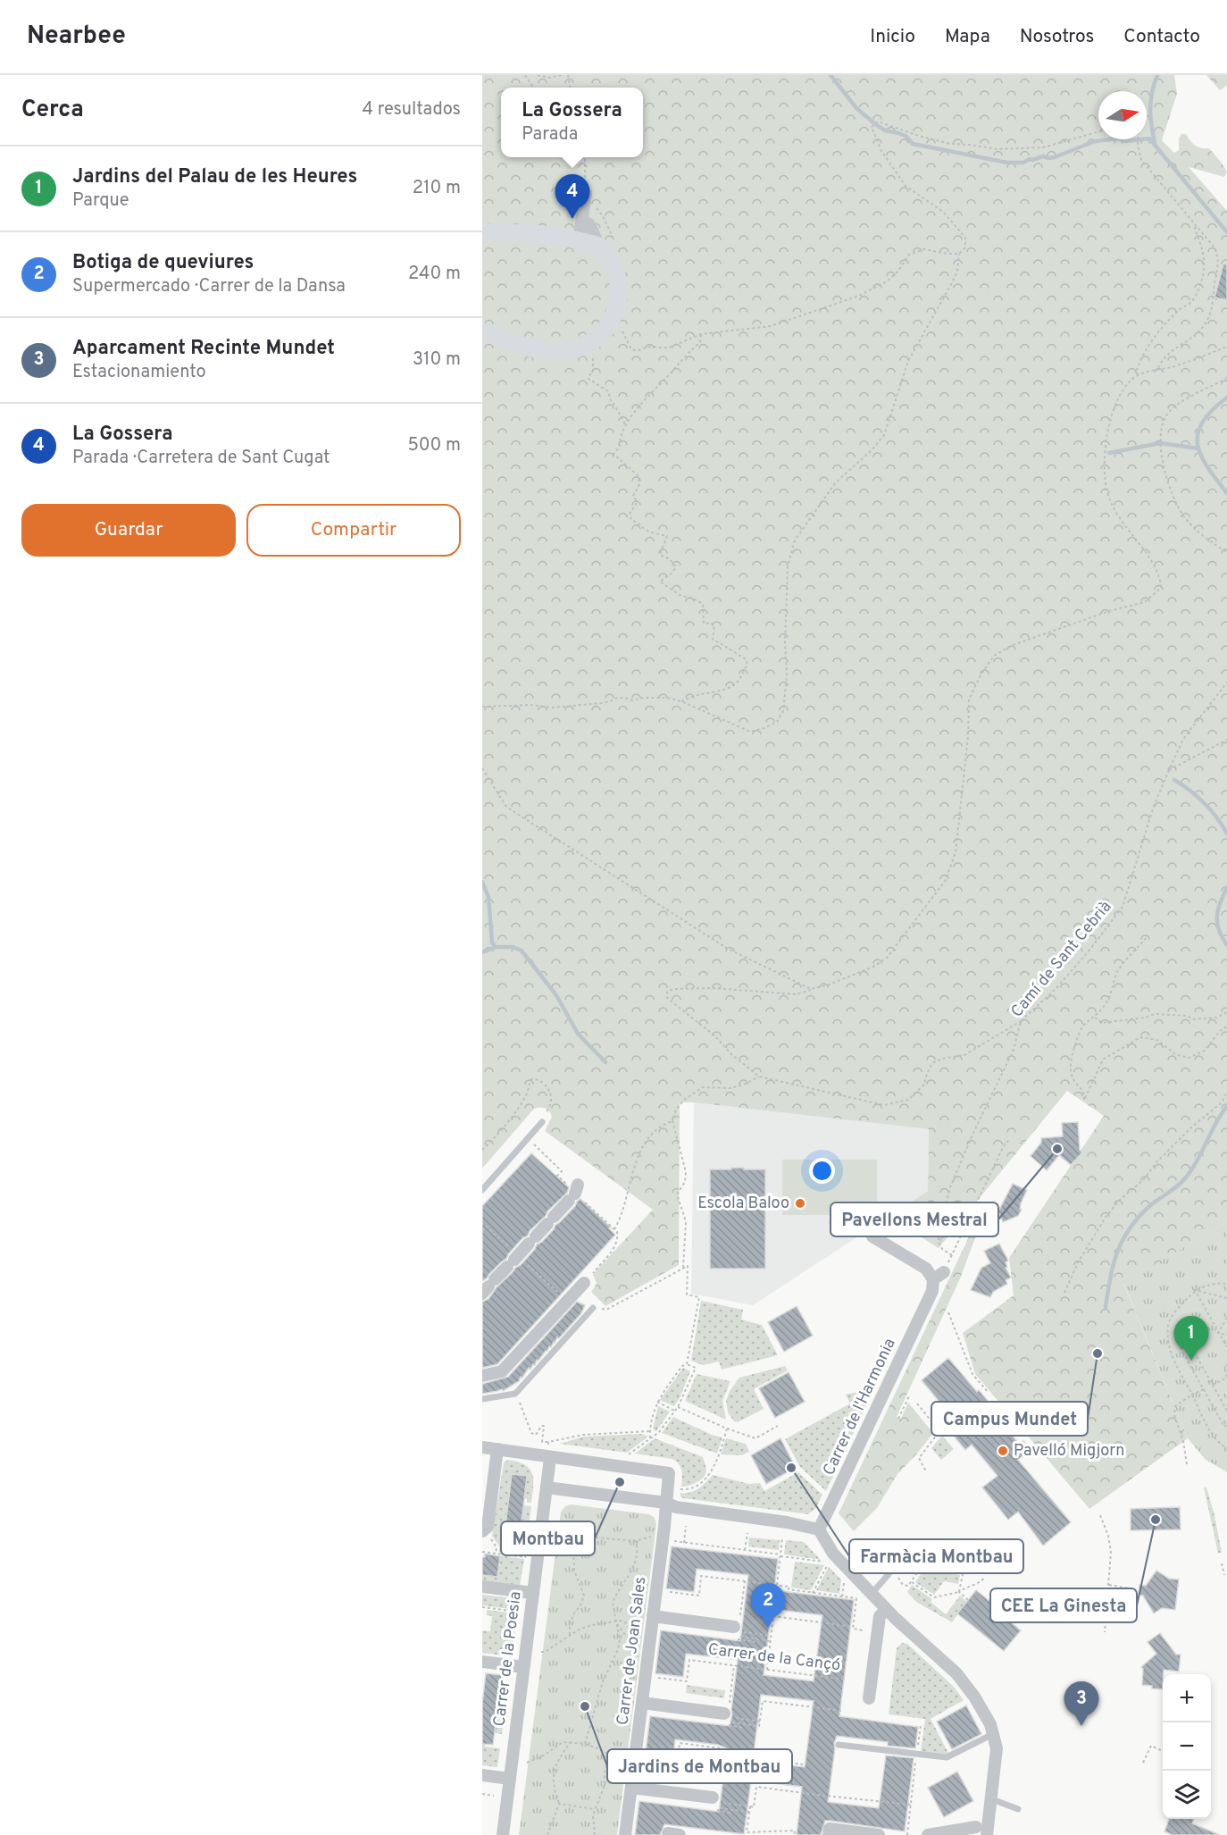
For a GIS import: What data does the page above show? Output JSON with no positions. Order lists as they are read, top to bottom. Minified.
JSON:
{"streets":{"street":["Carrer de l'Harmonia","Carrer de Joan Sales","Carrer de la Poesia"],"path":["Camí de Sant Cebrià","Carrer de la Cançó"]},"crossings":[["Carrer de Joan Sales","Carrer de la Poesia"]],"places":["Pavellons Mestral","Escola Baloo","Campus Mundet","Pavelló Migjorn","Farmàcia Montbau","Montbau","CEE La Ginesta","Jardins de Montbau"],"north":"right","page":{"header":"Nearbee","nav":["Inicio","Mapa","Nosotros","Contacto"],"heading":["Cerca","4 resultados"],"popup":["La Gossera","Parada"],"list":[{"mark":"1","name":"Jardins del Palau de les Heures","note":"Parque","value":"210 m"},{"mark":"2","name":"Botiga de queviures","note":"Supermercado · Carrer de la Dansa","value":"240 m"},{"mark":"3","name":"Aparcament Recinte Mundet","note":"Estacionamiento","value":"310 m"},{"mark":"4","name":"La Gossera","note":"Parada · Carretera de Sant Cugat","value":"500 m"}],"pins":["4","1","2","3"],"buttons":["Guardar","Compartir"],"map_buttons":["+","−"]}}
